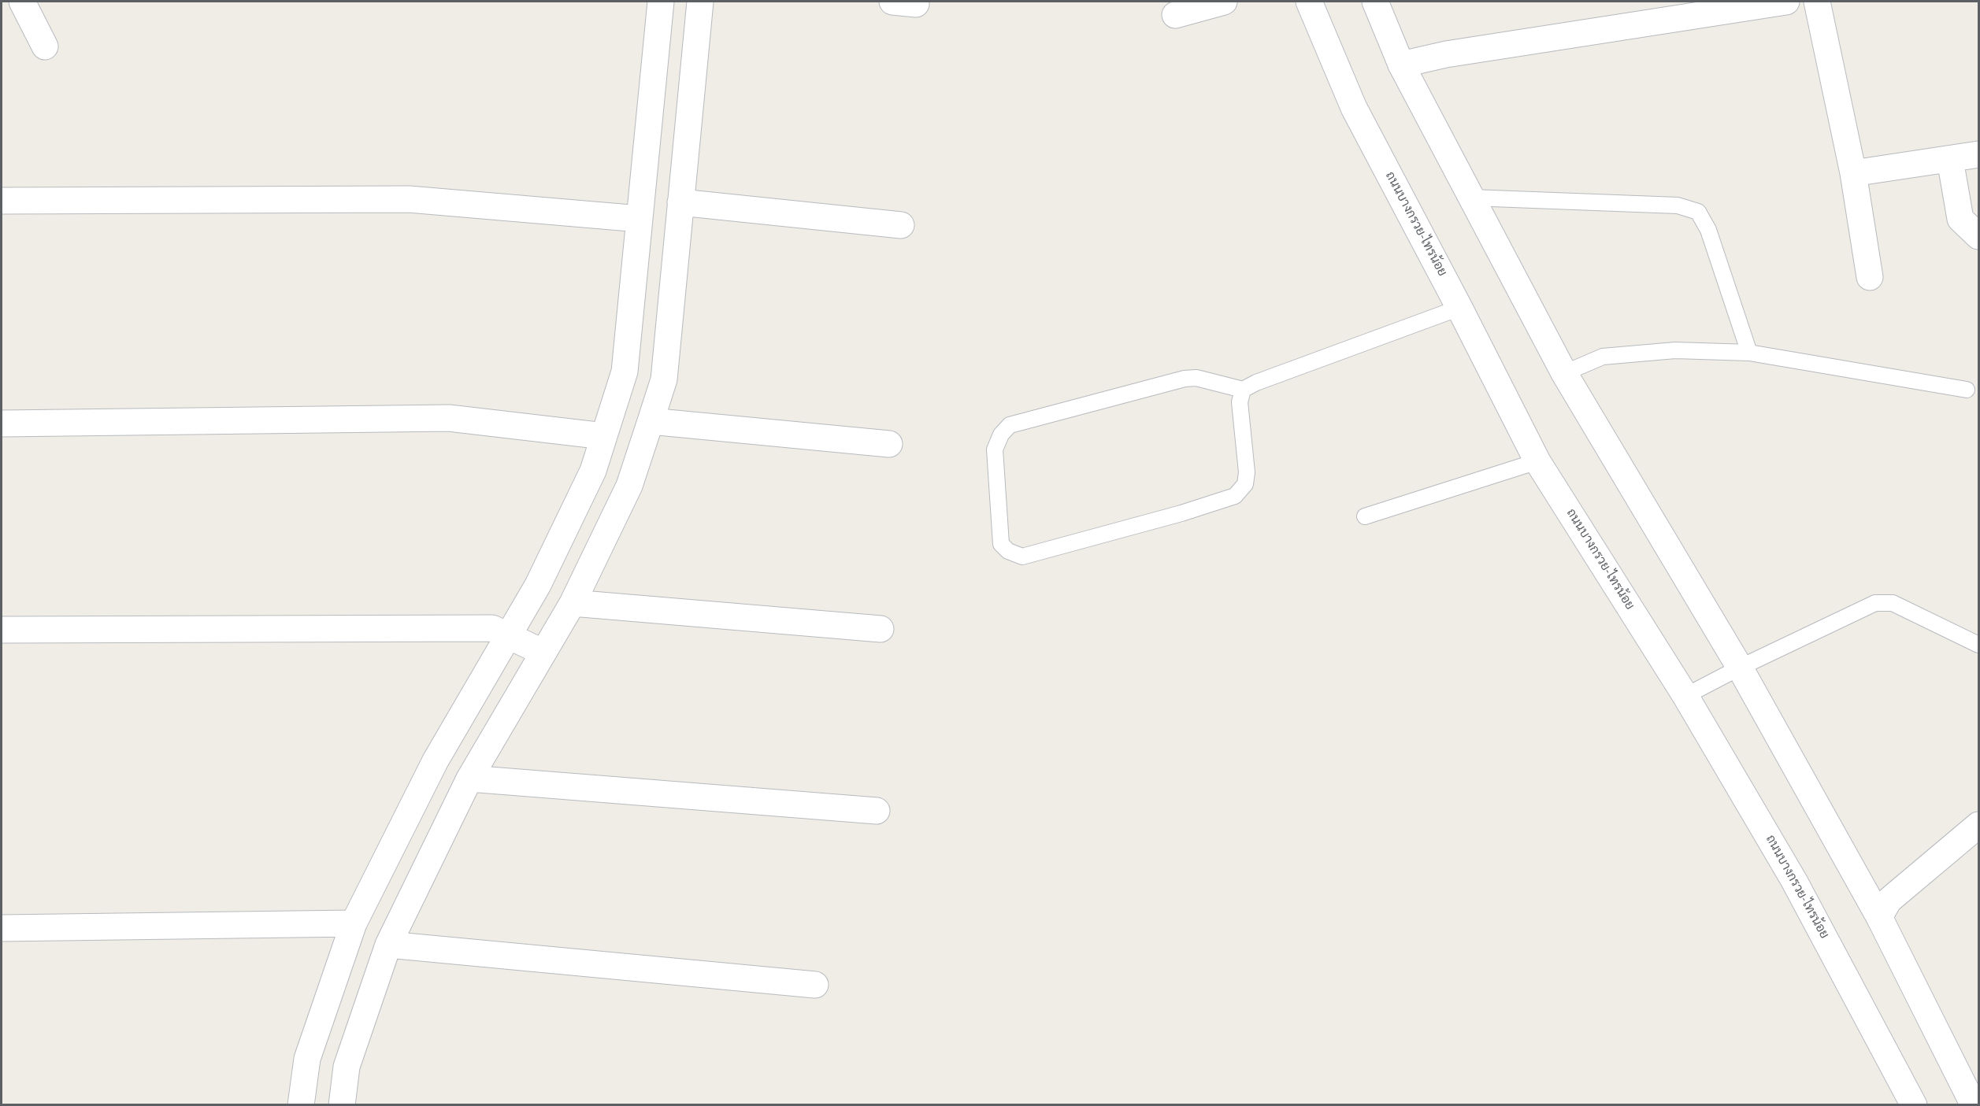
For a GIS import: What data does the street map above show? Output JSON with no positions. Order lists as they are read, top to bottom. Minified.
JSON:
{"streets":{"street":["ถนนบางกรวย-ไทรน้อย"]}}
